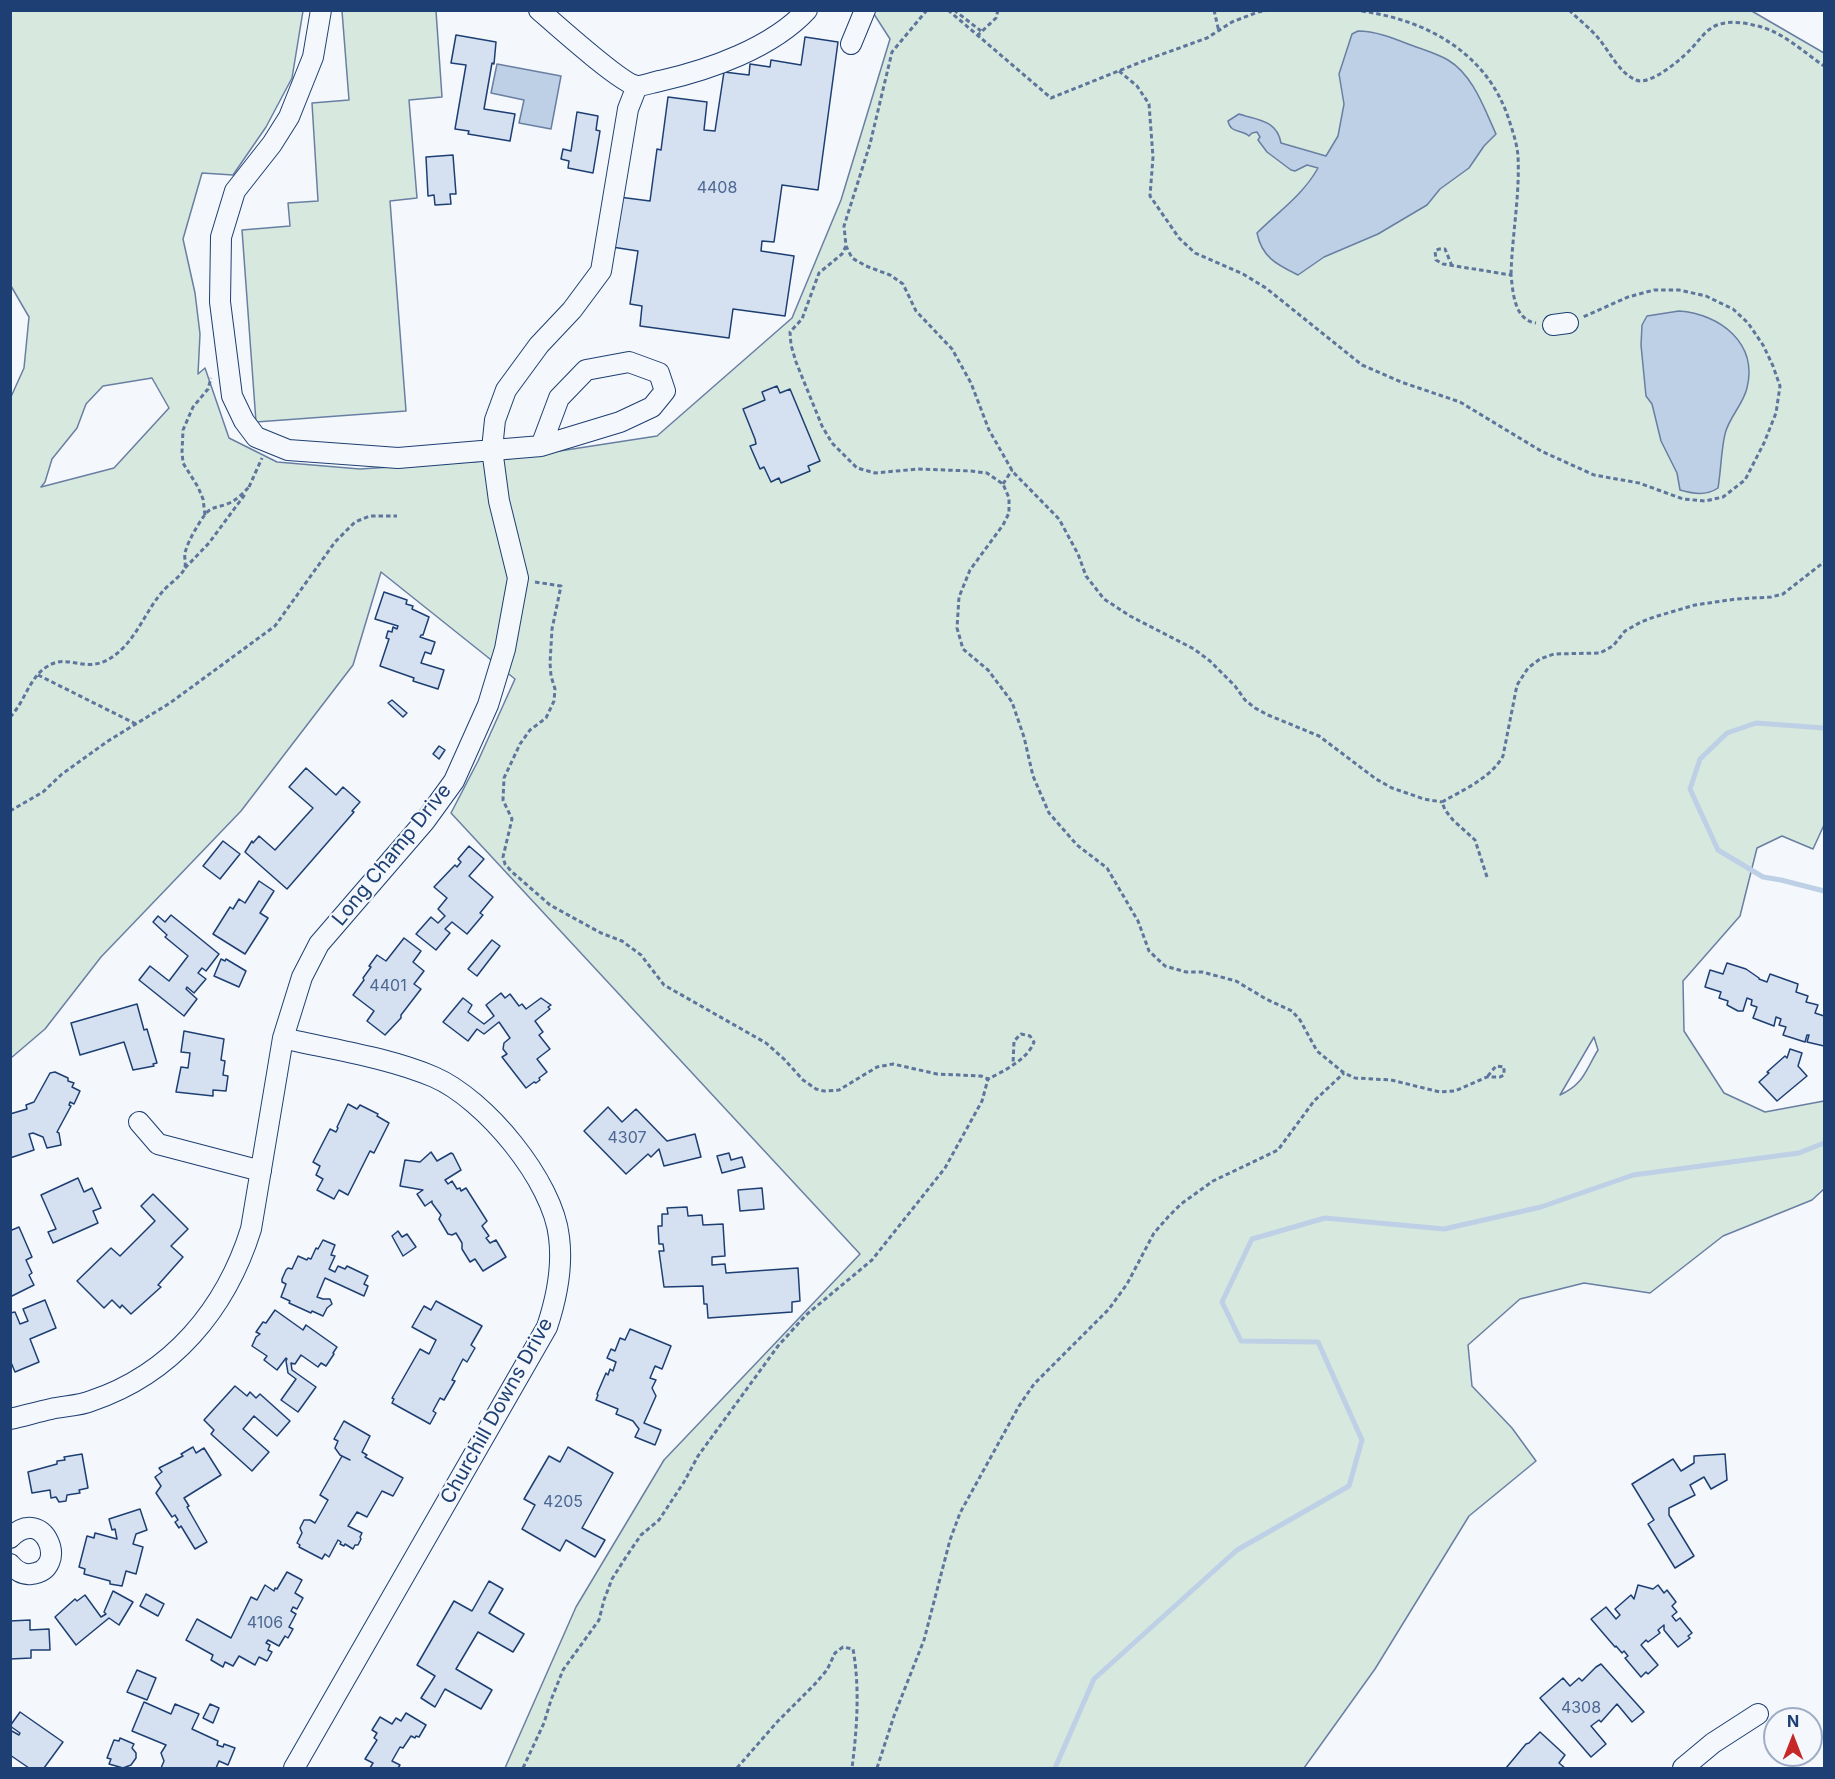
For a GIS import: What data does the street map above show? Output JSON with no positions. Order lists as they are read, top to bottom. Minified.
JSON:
{"streets":{"street":["Long Champ Drive","Churchill Downs Drive"]},"crossings":[["Long Champ Drive","Churchill Downs Drive"]],"house_numbers":["4408","4401","4307","4205","4106","4308"],"north":"top"}
